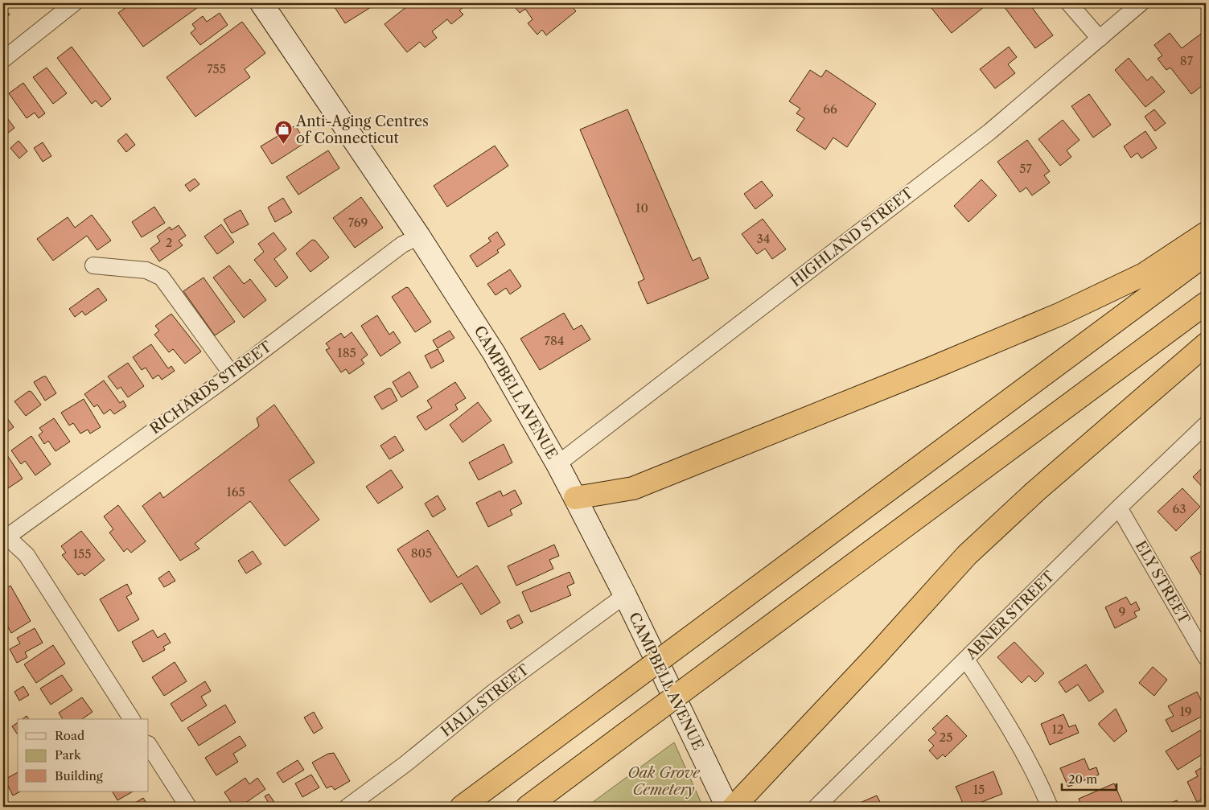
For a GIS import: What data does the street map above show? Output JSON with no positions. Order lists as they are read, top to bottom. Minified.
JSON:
{"streets":{"main road":["CAMPBELL AVENUE"],"street":["HIGHLAND STREET","RICHARDS STREET","ELY STREET","ABNER STREET","HALL STREET"]},"crossings":[["HIGHLAND STREET","CAMPBELL AVENUE"],["RICHARDS STREET","CAMPBELL AVENUE"],["CAMPBELL AVENUE","HALL STREET"],["ELY STREET","ABNER STREET"]],"parks":["Oak Grove Cemetery"],"places":{"shop":["Anti-Aging Centres of Connecticut"]},"house_numbers":["87","755","66","57","10","769","34","2","784","185","165","63","805","155","9","19","12","25","15"],"legend":["Road","Park","Building"],"scale_bar":"20 m"}
